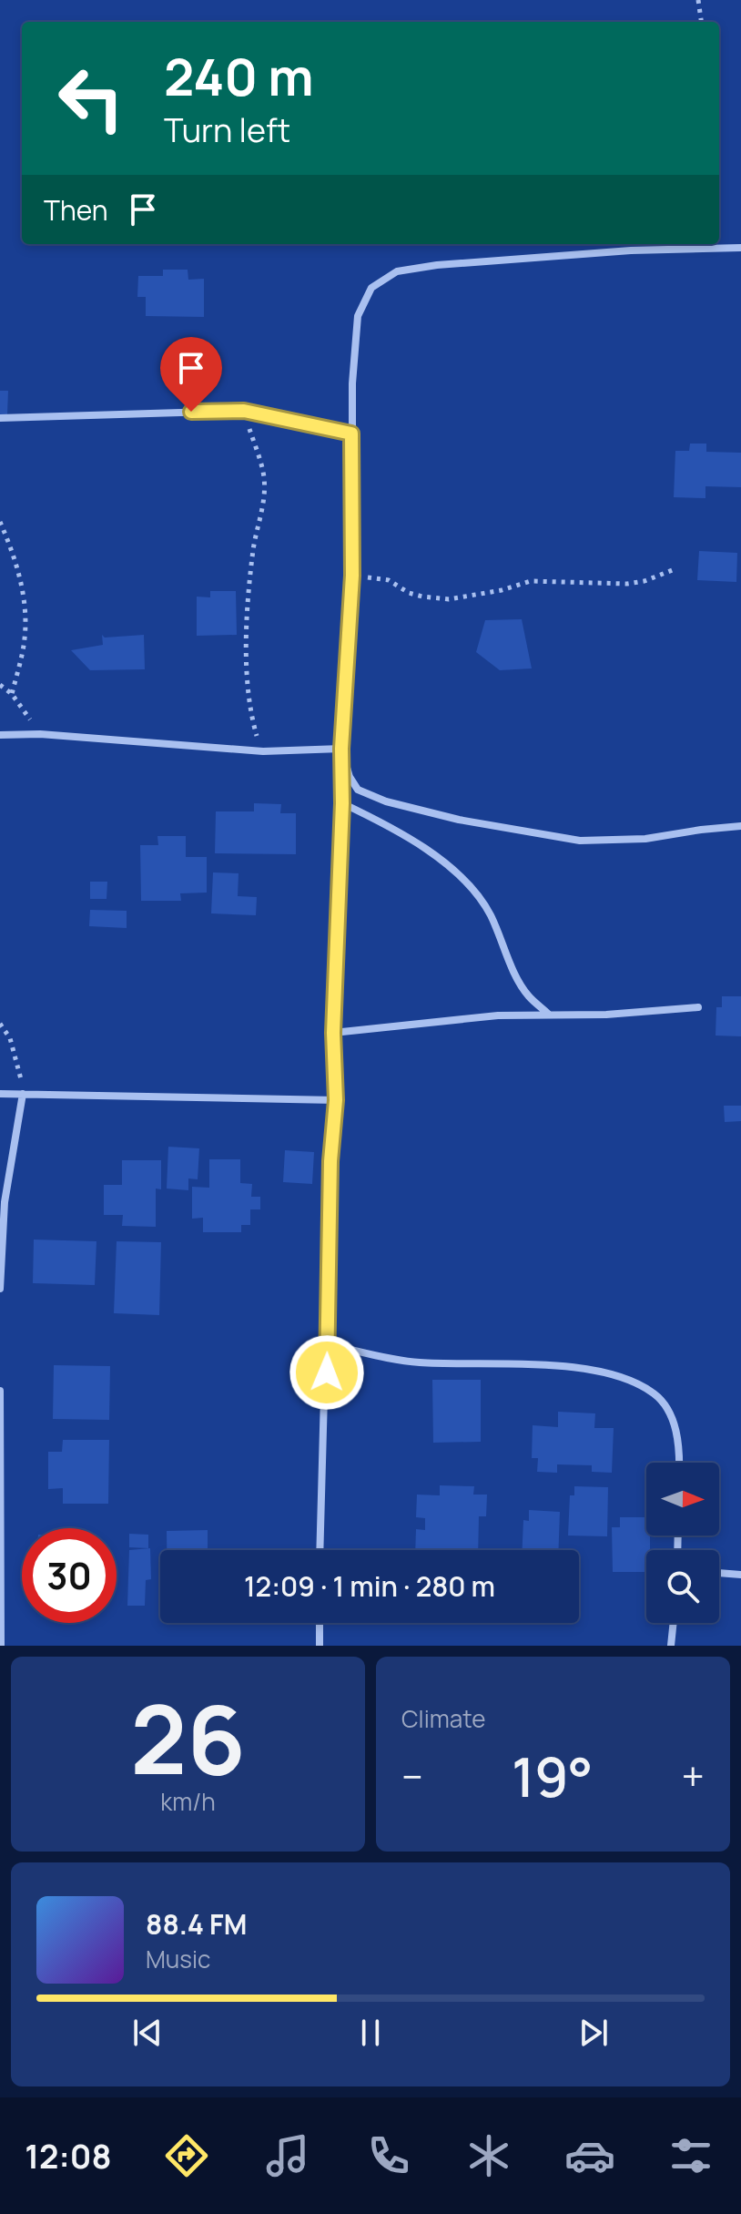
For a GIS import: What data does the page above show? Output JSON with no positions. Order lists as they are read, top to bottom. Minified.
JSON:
{"north":"right","page":{"turn":["240 m","Turn left"],"then":"Then","limit":"30","trip":"12:09 · 1 min · 280 m","tile":[["26","km/h"],"Climate"],"heat":["−","19°","+"],"song":["88.4 FM","Music"],"tabs":"12:08"}}
